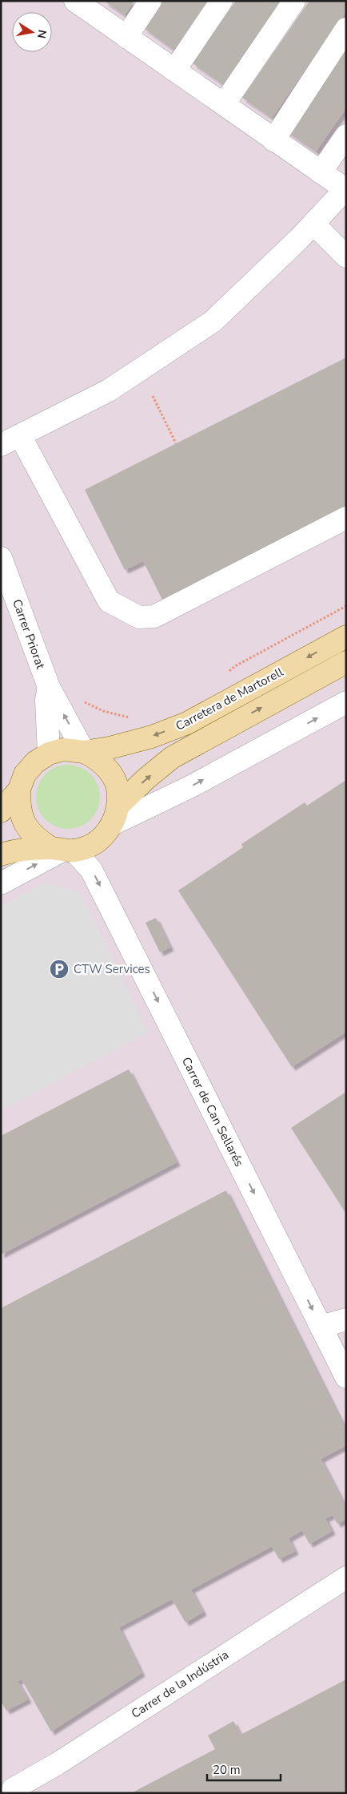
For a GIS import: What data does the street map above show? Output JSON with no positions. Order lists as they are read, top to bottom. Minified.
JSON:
{"streets":{"main road":["Carretera de Martorell"],"street":["Carrer Priorat","Carrer de Can Sellarés","Carrer de la Indústria"]},"crossings":[["Carrer Priorat","Carretera de Martorell"],["Carrer Priorat","Carrer de Can Sellarés"],["Carretera de Martorell","Carrer de Can Sellarés"]],"one_way":["Carrer de Can Sellarés"],"places":{"parking":["CTW Services"]},"scale_bar":"20 m","north":"right"}
